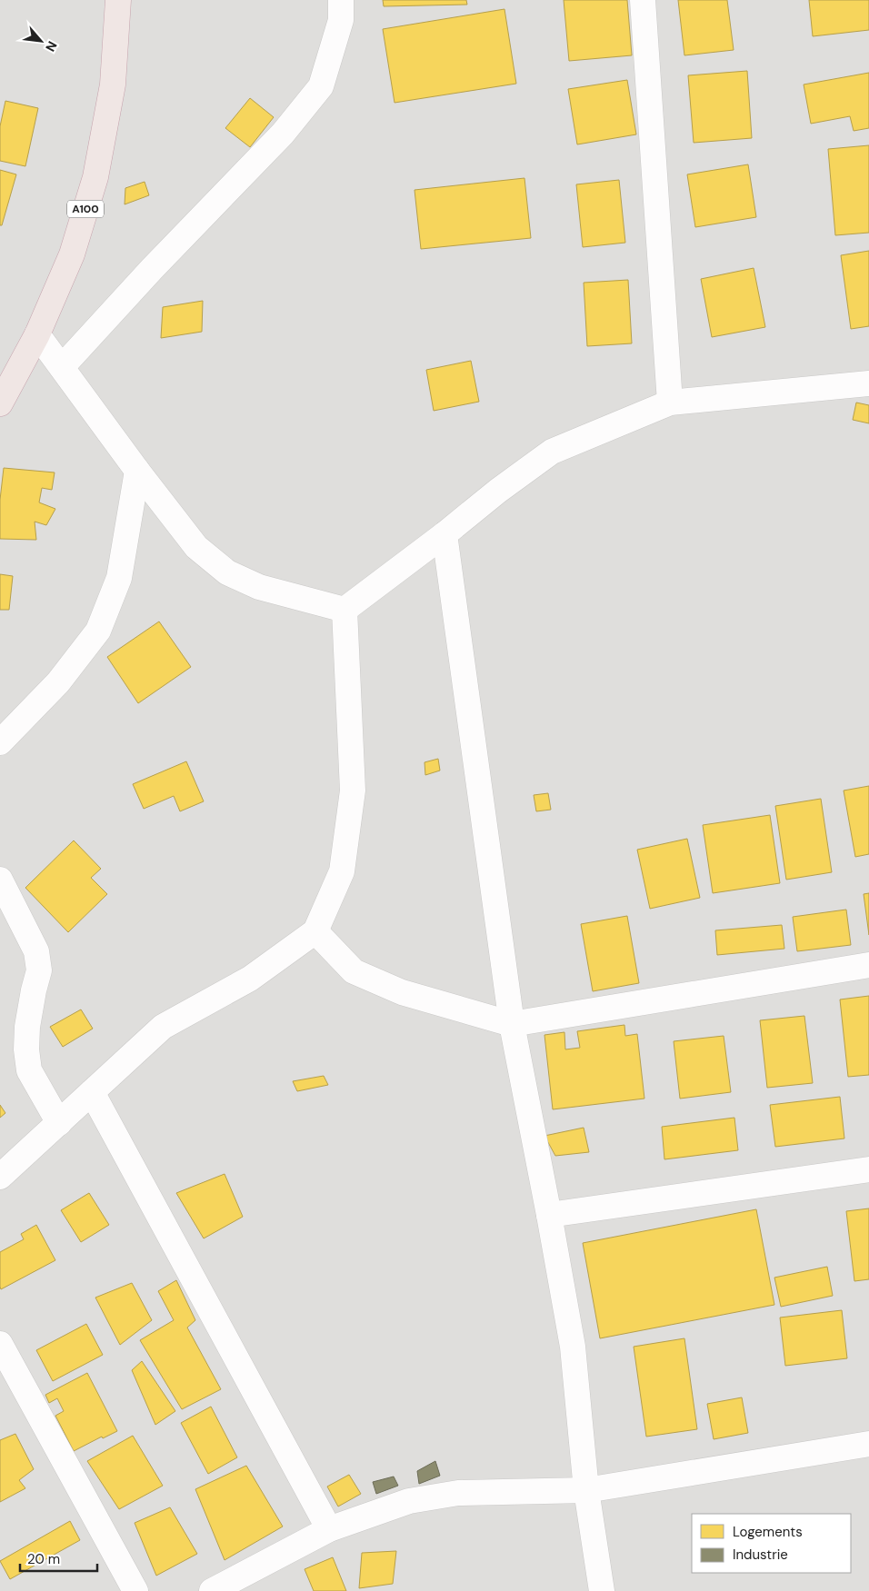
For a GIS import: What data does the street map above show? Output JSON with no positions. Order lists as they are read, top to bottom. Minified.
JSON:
{"streets":{"highway":["A100"]},"legend":["Logements","Industrie"],"scale_bar":"20 m","north":"bottom right"}
